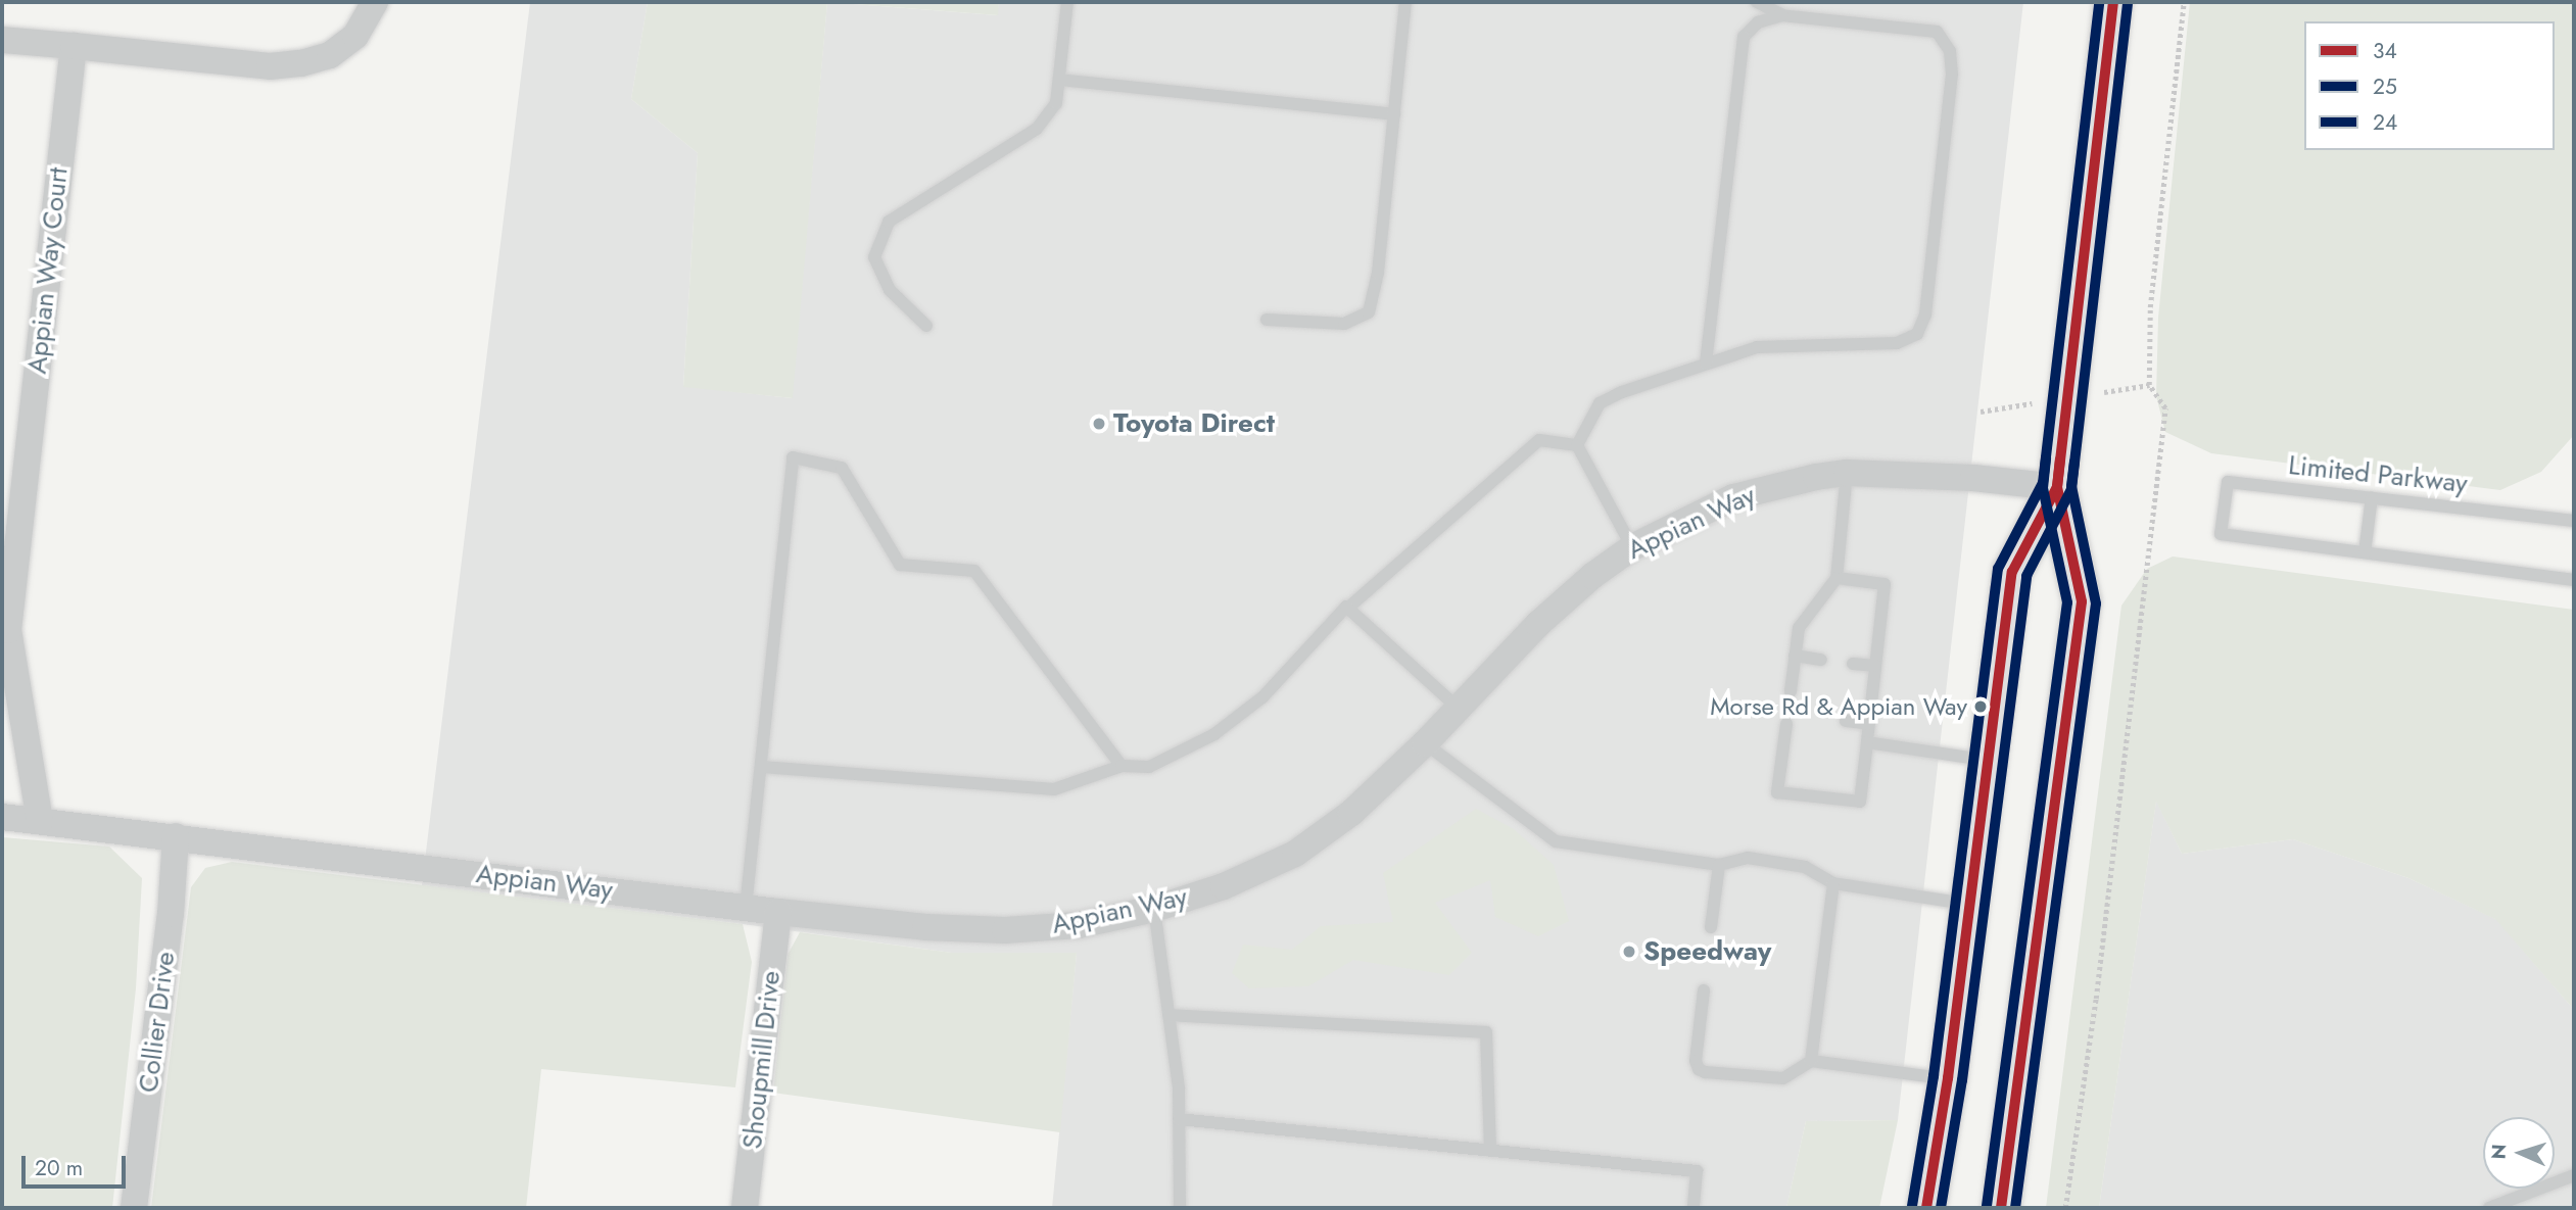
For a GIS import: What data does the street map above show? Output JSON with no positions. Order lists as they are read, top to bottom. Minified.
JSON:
{"streets":{"street":["Appian Way Court","Appian Way","Collier Drive","Shoupmill Drive"],"lane":["Limited Parkway"]},"crossings":[["Appian Way Court","Appian Way"],["Appian Way","Collier Drive"],["Appian Way","Shoupmill Drive"]],"places":["Toyota Direct","Morse Rd & Appian Way","Speedway"],"lines":["transit line 34","transit line 24","transit line 25"],"legend":["34","25","24"],"scale_bar":"20 m","north":"left"}
